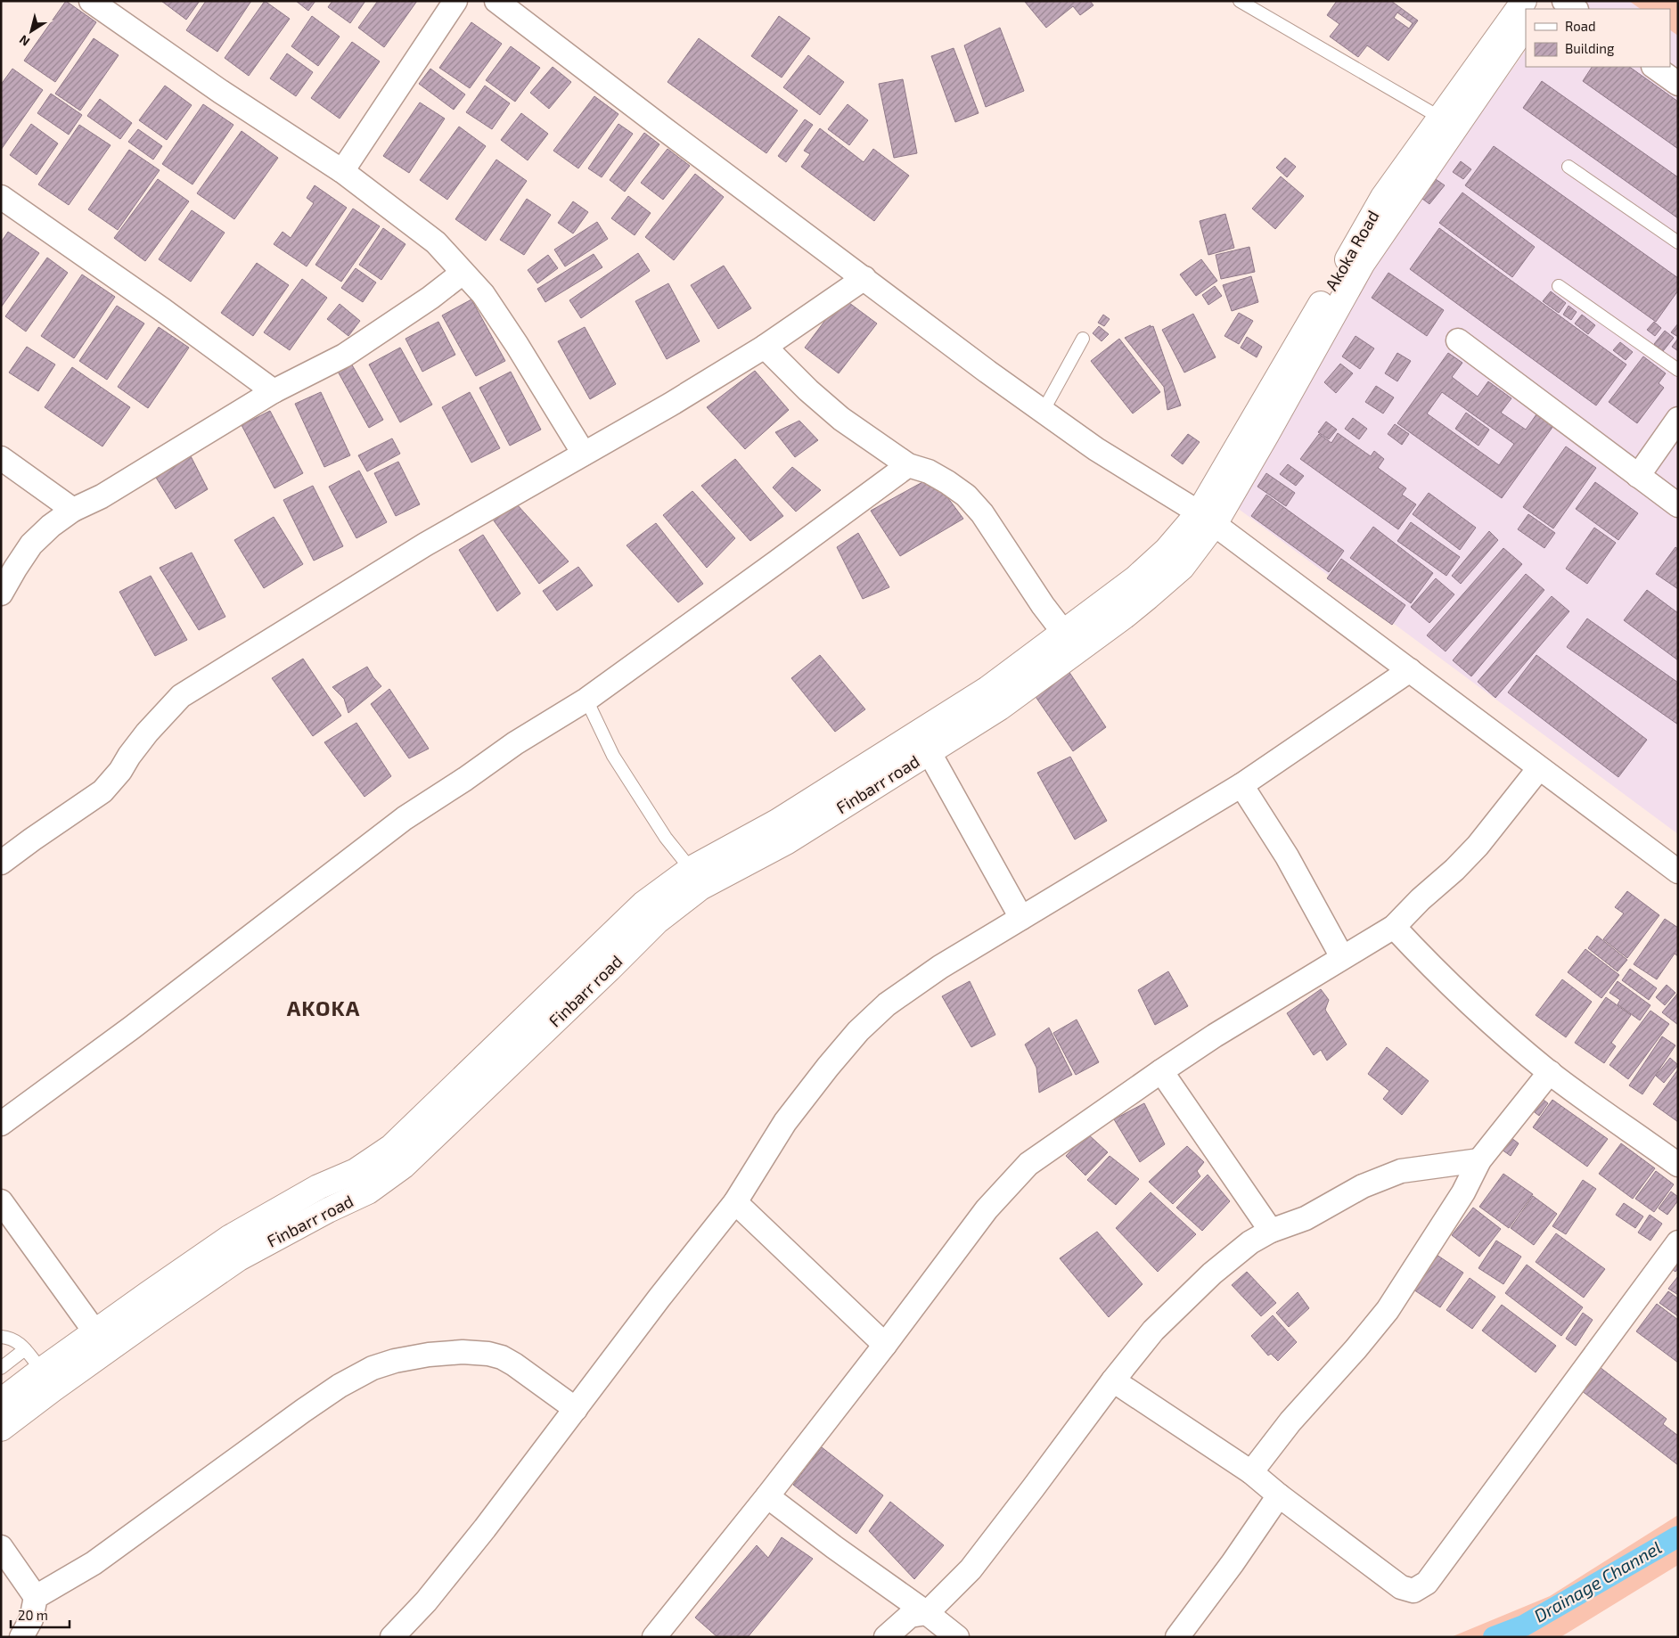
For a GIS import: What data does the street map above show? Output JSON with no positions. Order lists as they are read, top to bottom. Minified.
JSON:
{"streets":{"main road":["Akoka Road","Finbarr road"]},"districts":["AKOKA"],"water":["Drainage Channel"],"legend":["Road","Building"],"scale_bar":"20 m","north":"bottom left"}
